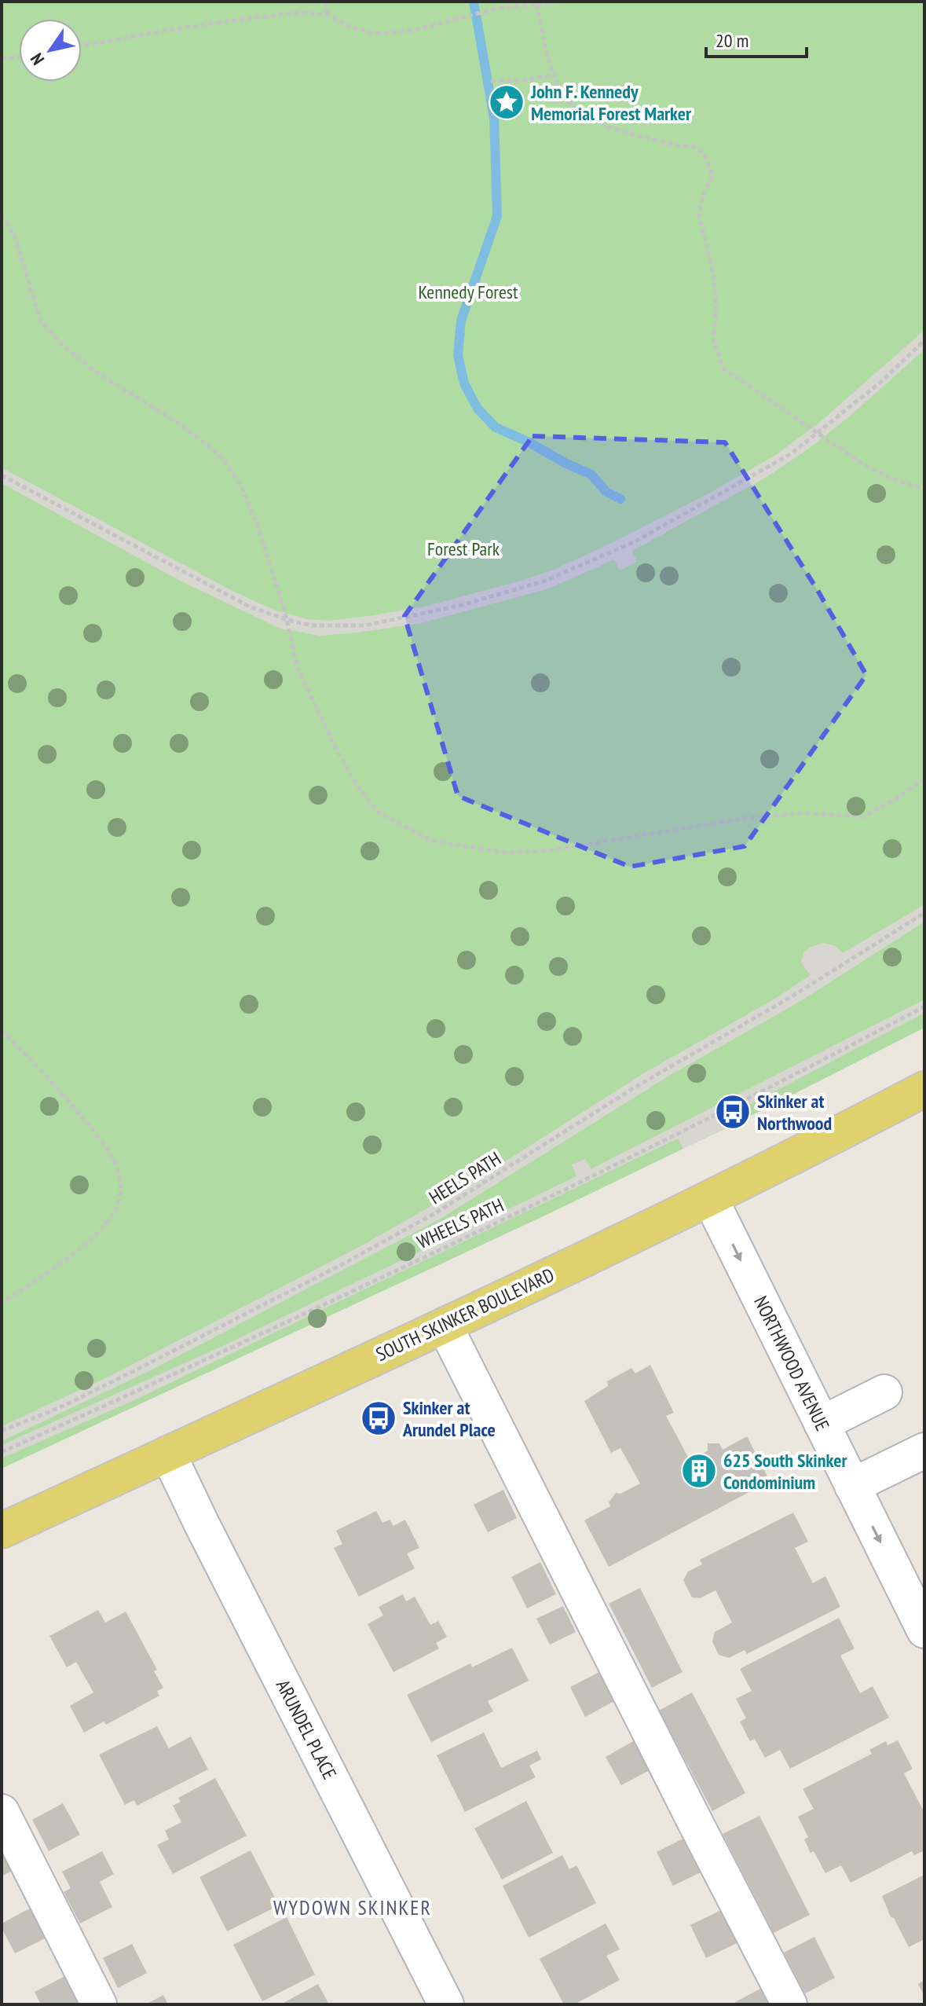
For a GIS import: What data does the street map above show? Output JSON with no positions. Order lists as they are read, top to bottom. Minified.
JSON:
{"streets":{"main road":["SOUTH SKINKER BOULEVARD"],"street":["NORTHWOOD AVENUE","ARUNDEL PLACE"],"path":["HEELS PATH","WHEELS PATH"]},"crossings":[["SOUTH SKINKER BOULEVARD","NORTHWOOD AVENUE"],["SOUTH SKINKER BOULEVARD","ARUNDEL PLACE"]],"districts":["WYDOWN SKINKER"],"parks":["Kennedy Forest","Forest Park"],"places":{"place":["John F. Kennedy Memorial Forest Marker"],"bus stop":["Skinker at Northwood","Skinker at Arundel Place"],"building":["625 South Skinker Condominium"]},"scale_bar":"20 m","north":"bottom left"}
